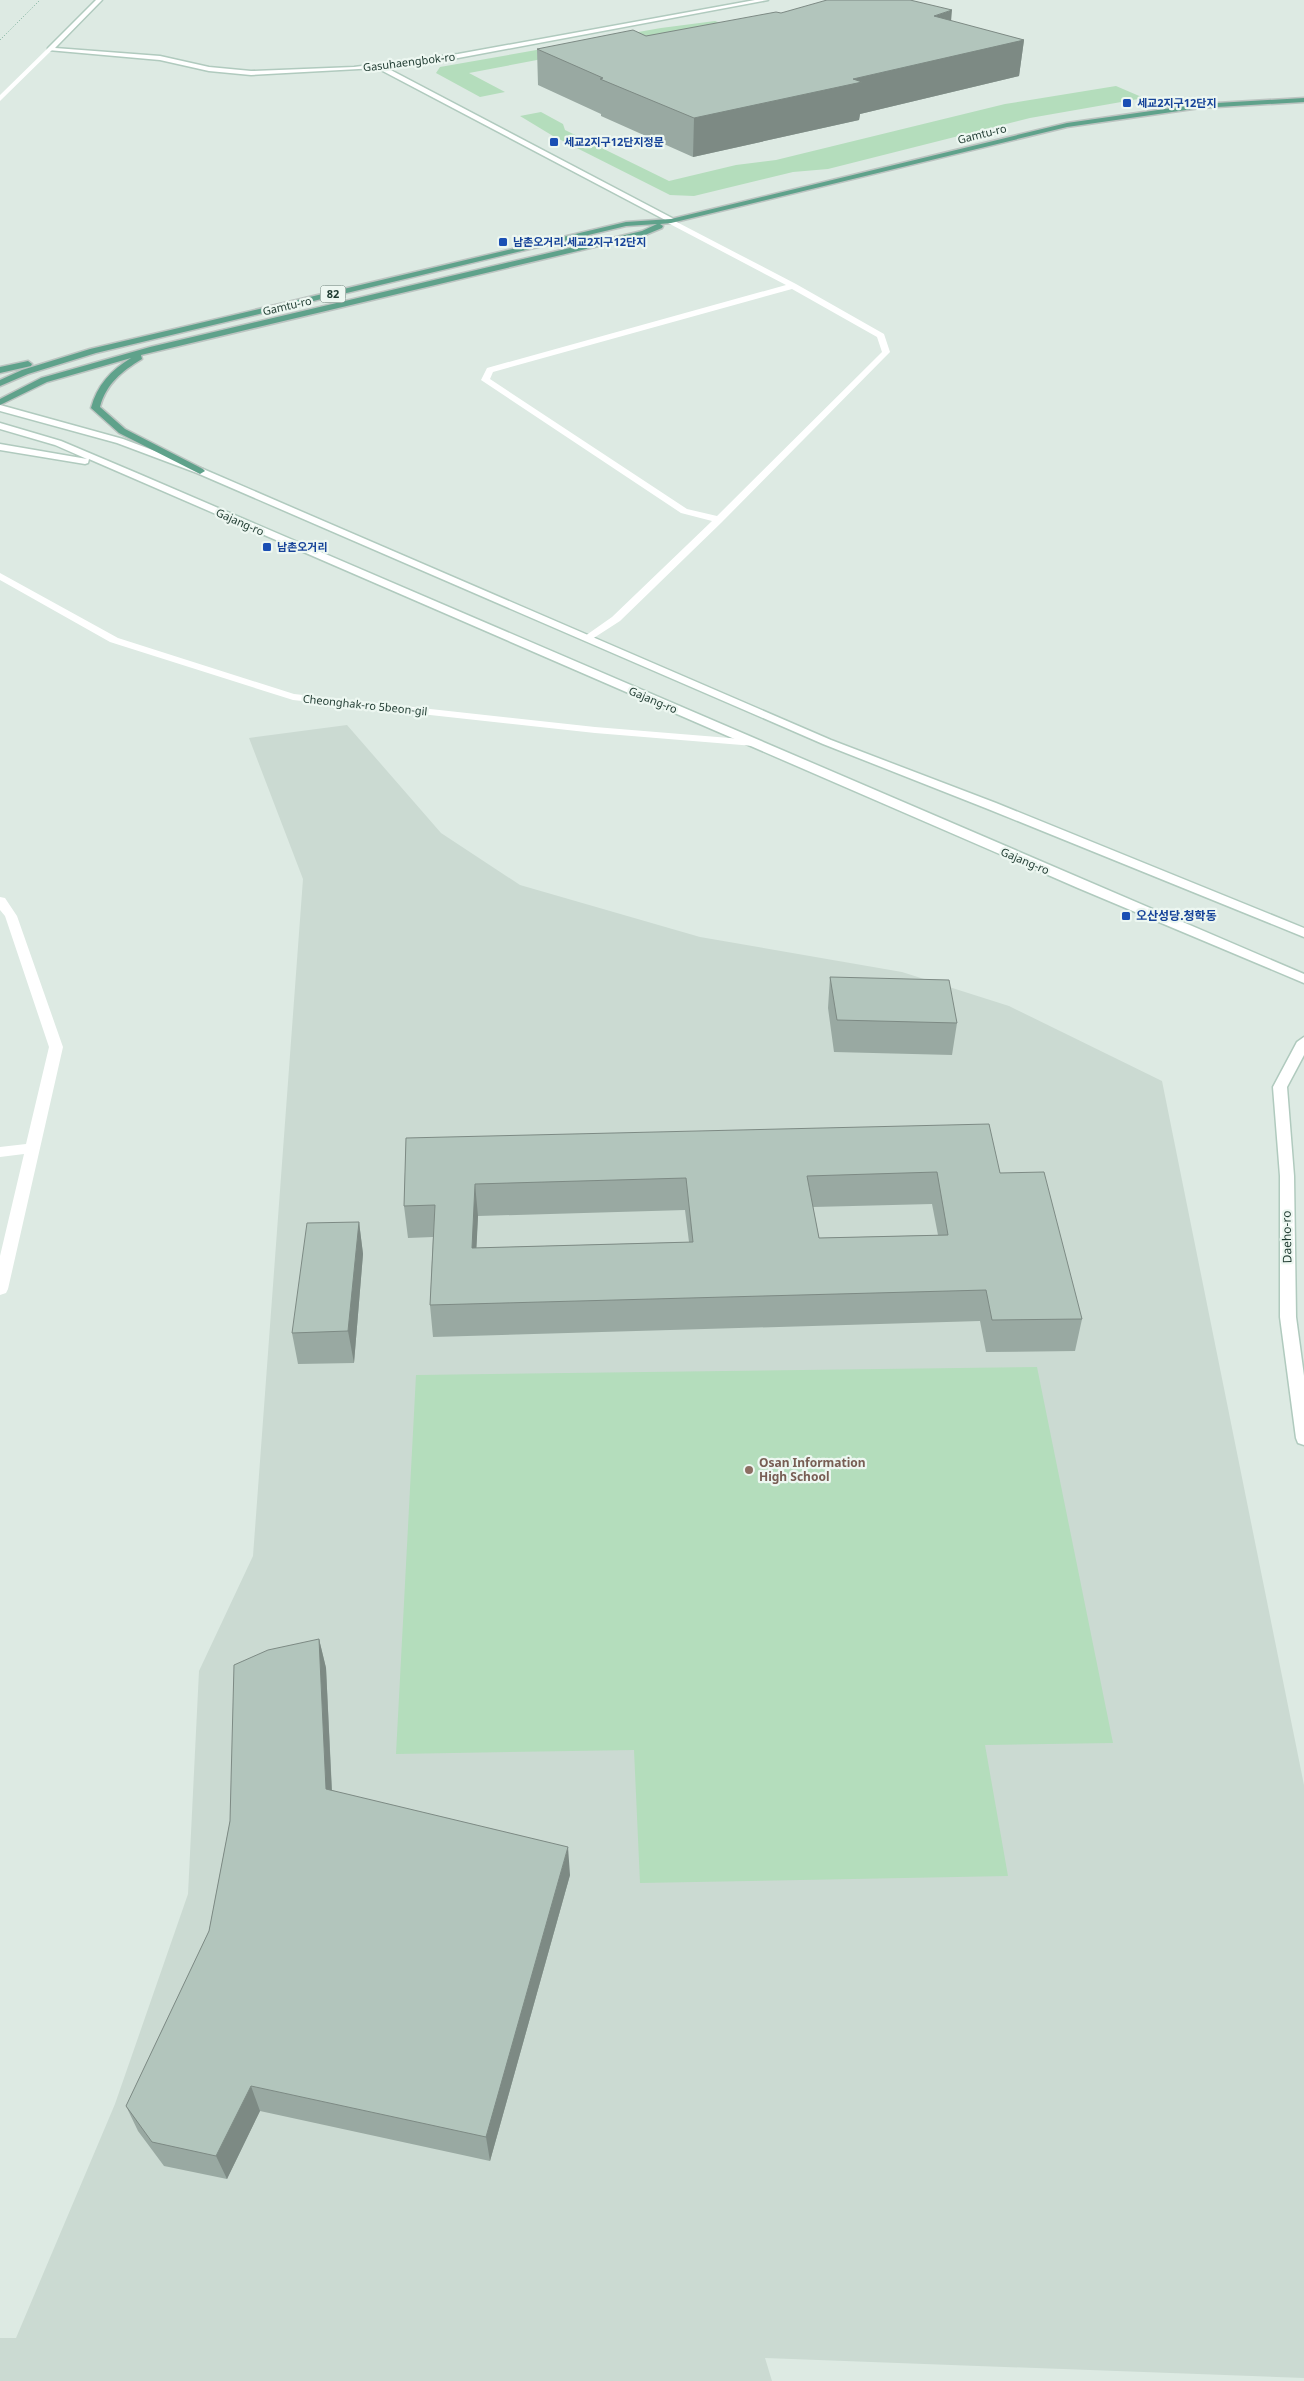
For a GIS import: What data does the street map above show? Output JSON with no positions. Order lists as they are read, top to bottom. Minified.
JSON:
{"streets":{"main road":["Gamtu-ro","82"],"street":["Gasuhaengbok-ro","Gajang-ro","Cheonghak-ro 5beon-gil","Daeho-ro"]},"crossings":[["Gajang-ro","Cheonghak-ro 5beon-gil"]],"places":{"transit":["세교2지구12단지","세교2지구12단지정문","남촌오거리.세교2지구12단지","남촌오거리","오산성당.청학동"],"other":["Osan Information High School"]}}
